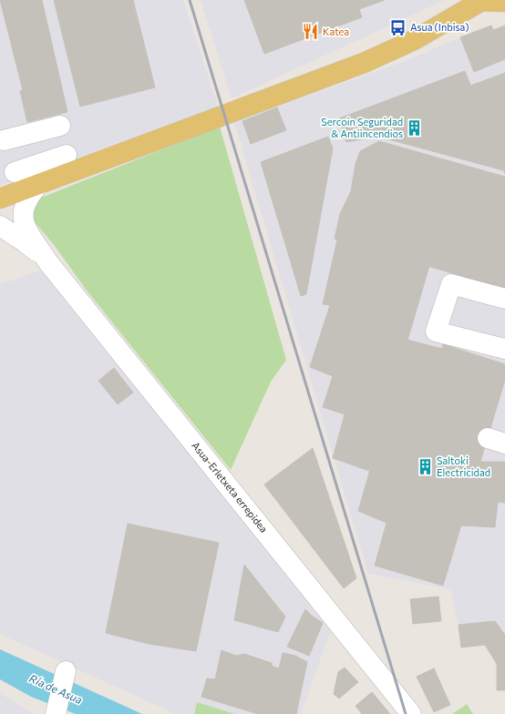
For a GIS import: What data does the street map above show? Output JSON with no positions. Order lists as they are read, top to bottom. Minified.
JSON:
{"streets":{"street":["Asua-Erletxeta errepidea"]},"water":["Ría de Asua"],"places":{"bus stop":["Asua (Inbisa)"],"restaurant":["Katea"],"building":["Sercoin Seguridad & Antiincendios","Saltoki Electricidad"]}}
